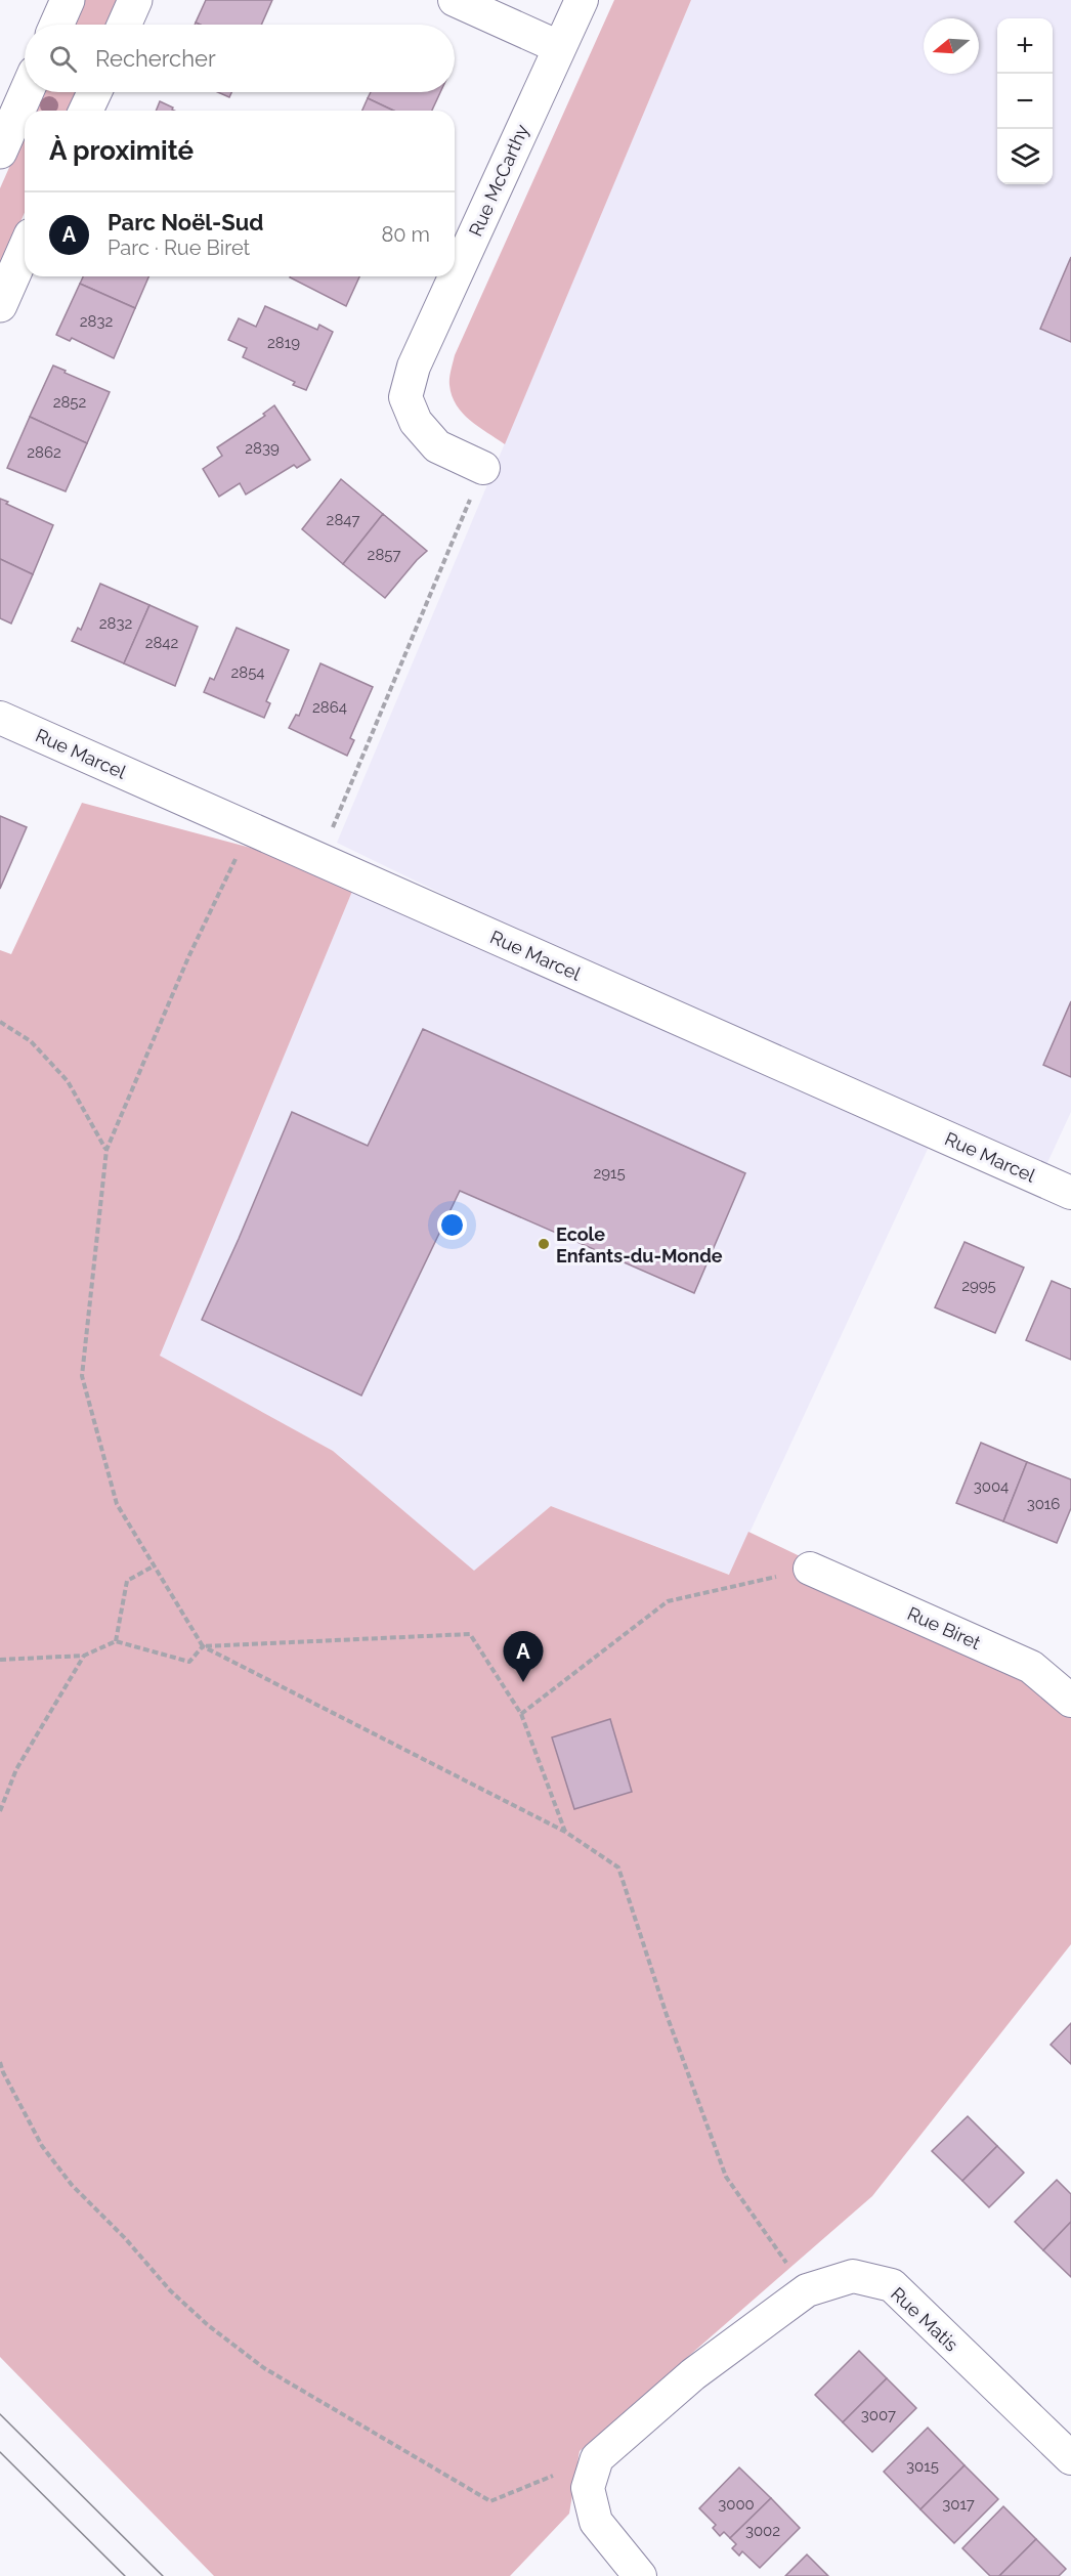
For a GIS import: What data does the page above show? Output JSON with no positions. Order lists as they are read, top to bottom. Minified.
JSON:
{"streets":{"street":["Rue McCarthy","Rue Marcel","Rue Biret","Rue Matis"]},"places":["Ecole Enfants-du-Monde"],"house_numbers":["2832","2819","2852","2839","2862","2847","2857","2832","2842","2854","2864","2915","2995","3004","3016","3007","3015","3000","3017","3002"],"north":"left","page":{"map_buttons":["+","−"],"search":"Rechercher","heading":"À proximité","list":[{"mark":"A","name":"Parc Noël-Sud","note":"Parc · Rue Biret","value":"80 m"}],"pins":"A"}}
